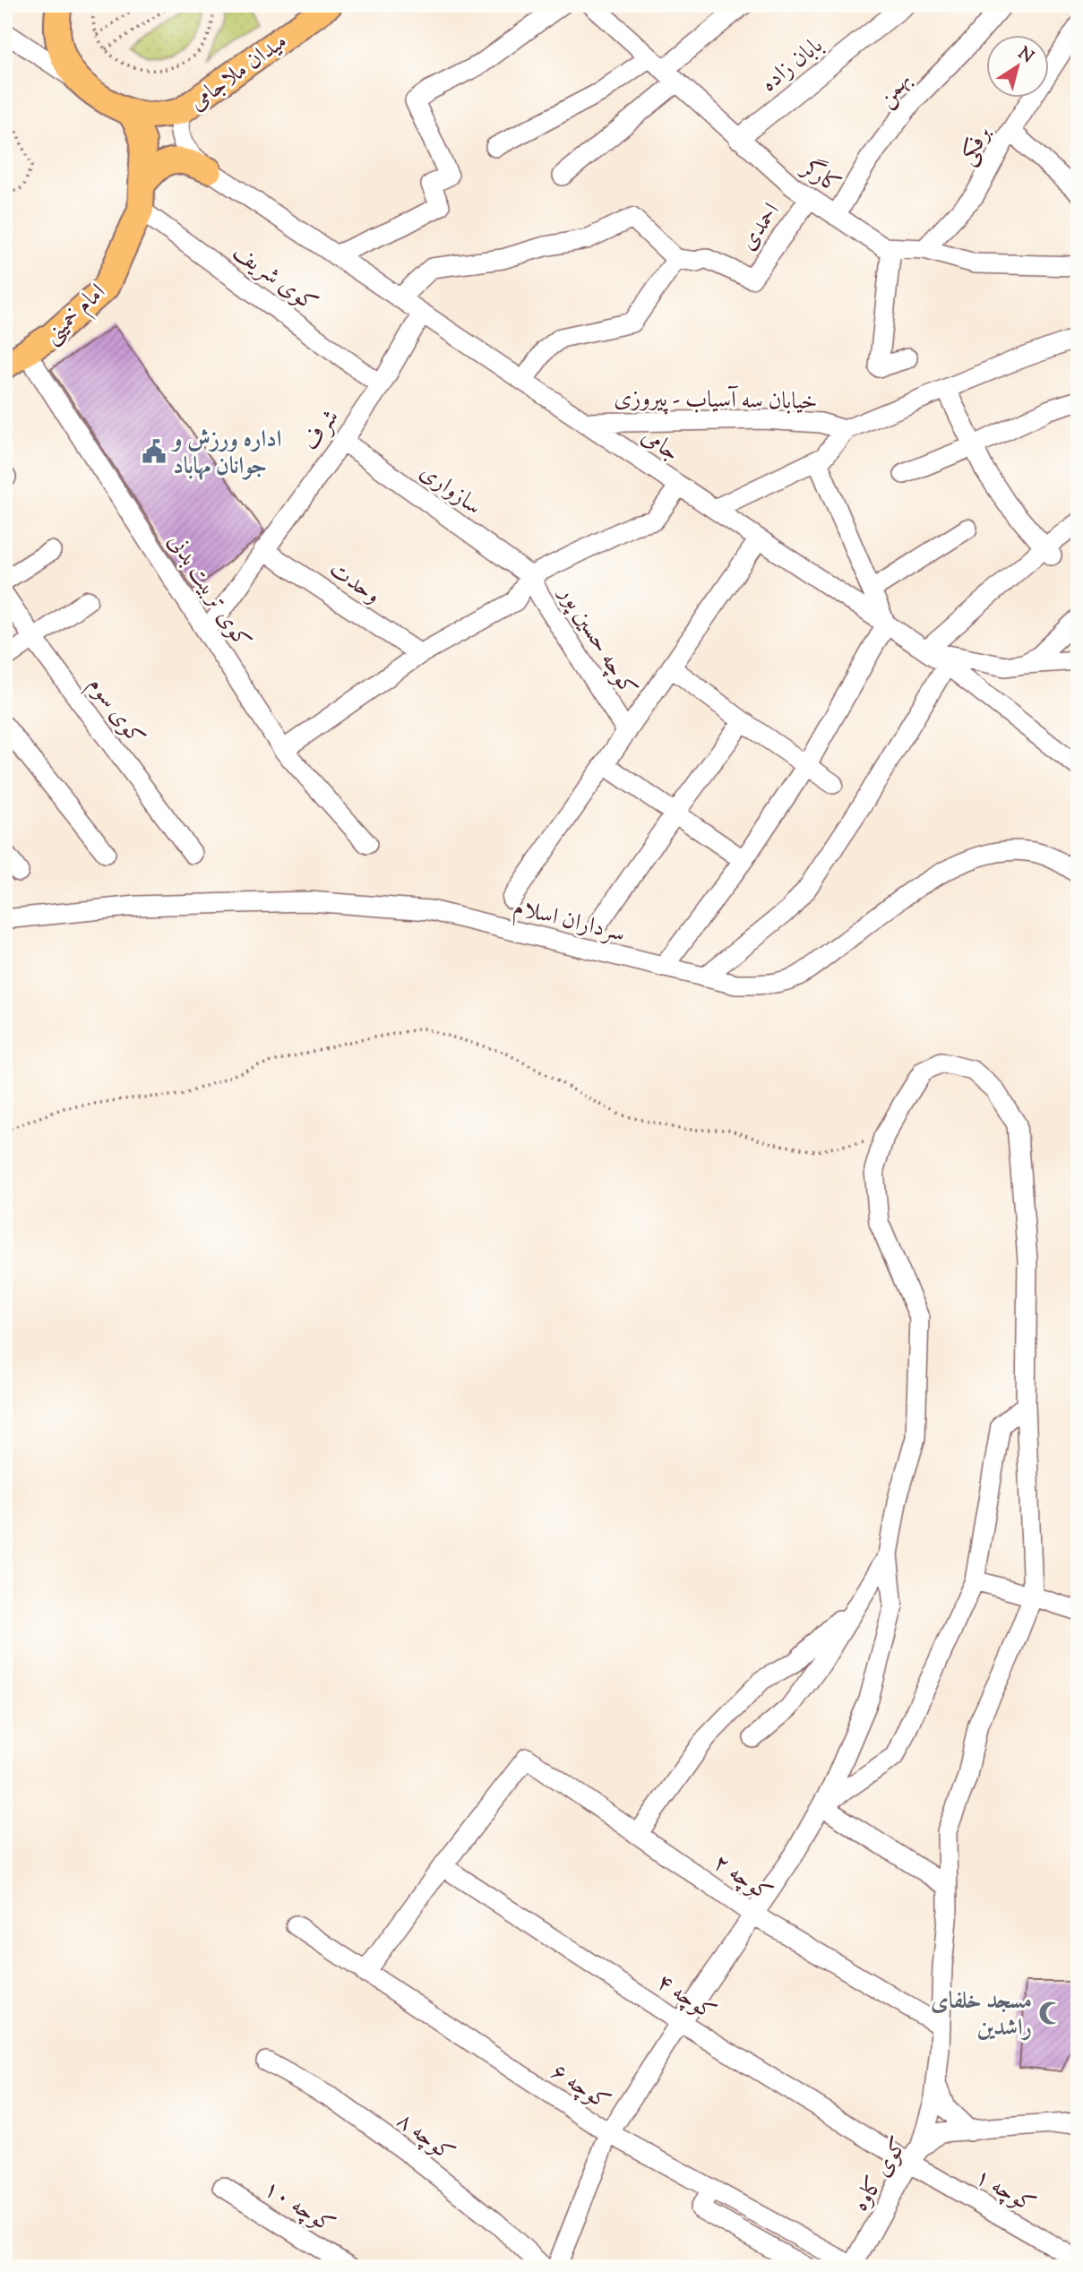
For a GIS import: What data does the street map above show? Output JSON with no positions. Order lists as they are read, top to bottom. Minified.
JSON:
{"streets":{"main road":["میدان ملاجامی","امام خمینی"],"street":["بابان زاده","بهمن","برفکی","کارگر","احمدی","کوی شریف","خیابان سه آسیاب - پیروزی","شرف","جامی","سازواری","وحدت","کوی تربیت بدنی","کوچه حسین پور","کوی سوم","سرداران اسلام","کوچه ۲","کوچه ۴","کوچه ۶","کوچه ۸","کوی کاوه","کوچه ۱","کوچه ۱۰"]},"crossings":[["بابان زاده","کارگر"],["میدان ملاجامی","امام خمینی"],["میدان ملاجامی","جامی"],["بهمن","کارگر"],["برفکی","کارگر"],["کارگر","احمدی"],["کوی شریف","امام خمینی"],["کوی شریف","شرف"],["امام خمینی","کوی تربیت بدنی"],["خیابان سه آسیاب - پیروزی","جامی"],["شرف","جامی"],["شرف","سازواری"],["شرف","وحدت"],["شرف","کوی تربیت بدنی"],["جامی","کوچه حسین پور"],["سازواری","کوچه حسین پور"],["کوچه ۲","کوچه ۴"],["کوچه ۴","کوی کاوه"],["کوچه ۴","کوچه ۱"],["کوچه ۶","کوی کاوه"],["کوی کاوه","کوچه ۱"]],"places":{"public building":["اداره ورزش و جوانان مهاباد"],"mosque":["مسجد خلفای راشدین"]},"north":"top right"}
